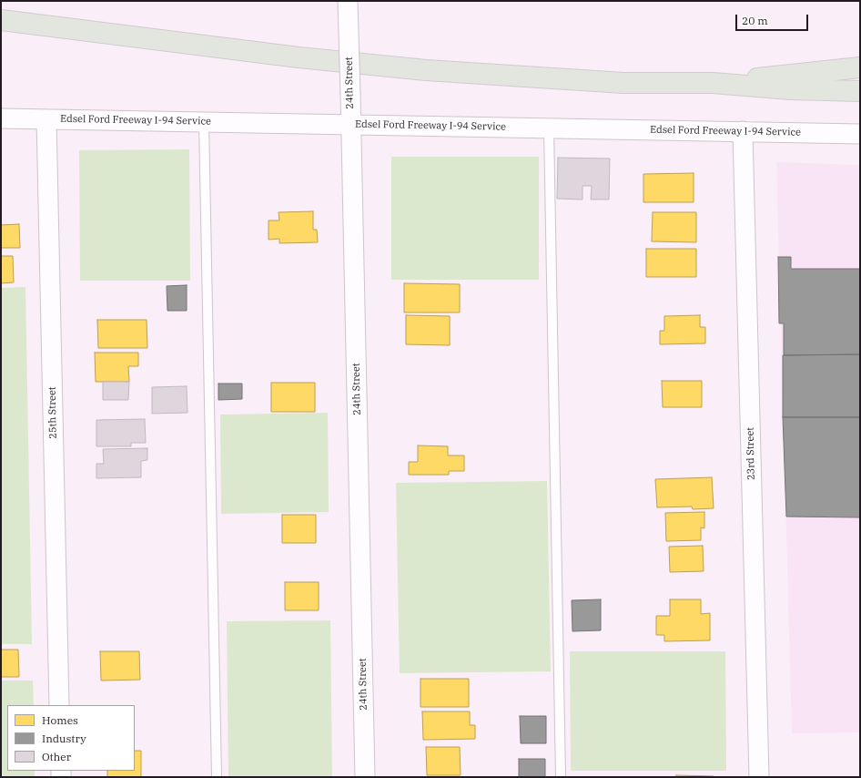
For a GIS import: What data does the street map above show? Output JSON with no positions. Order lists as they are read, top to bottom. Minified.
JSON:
{"streets":{"street":["24th Street","Edsel Ford Freeway I-94 Service","25th Street","23rd Street"]},"crossings":[["24th Street","Edsel Ford Freeway I-94 Service"],["Edsel Ford Freeway I-94 Service","25th Street"],["Edsel Ford Freeway I-94 Service","23rd Street"]],"legend":["Homes","Industry","Other"],"scale_bar":"20 m"}
